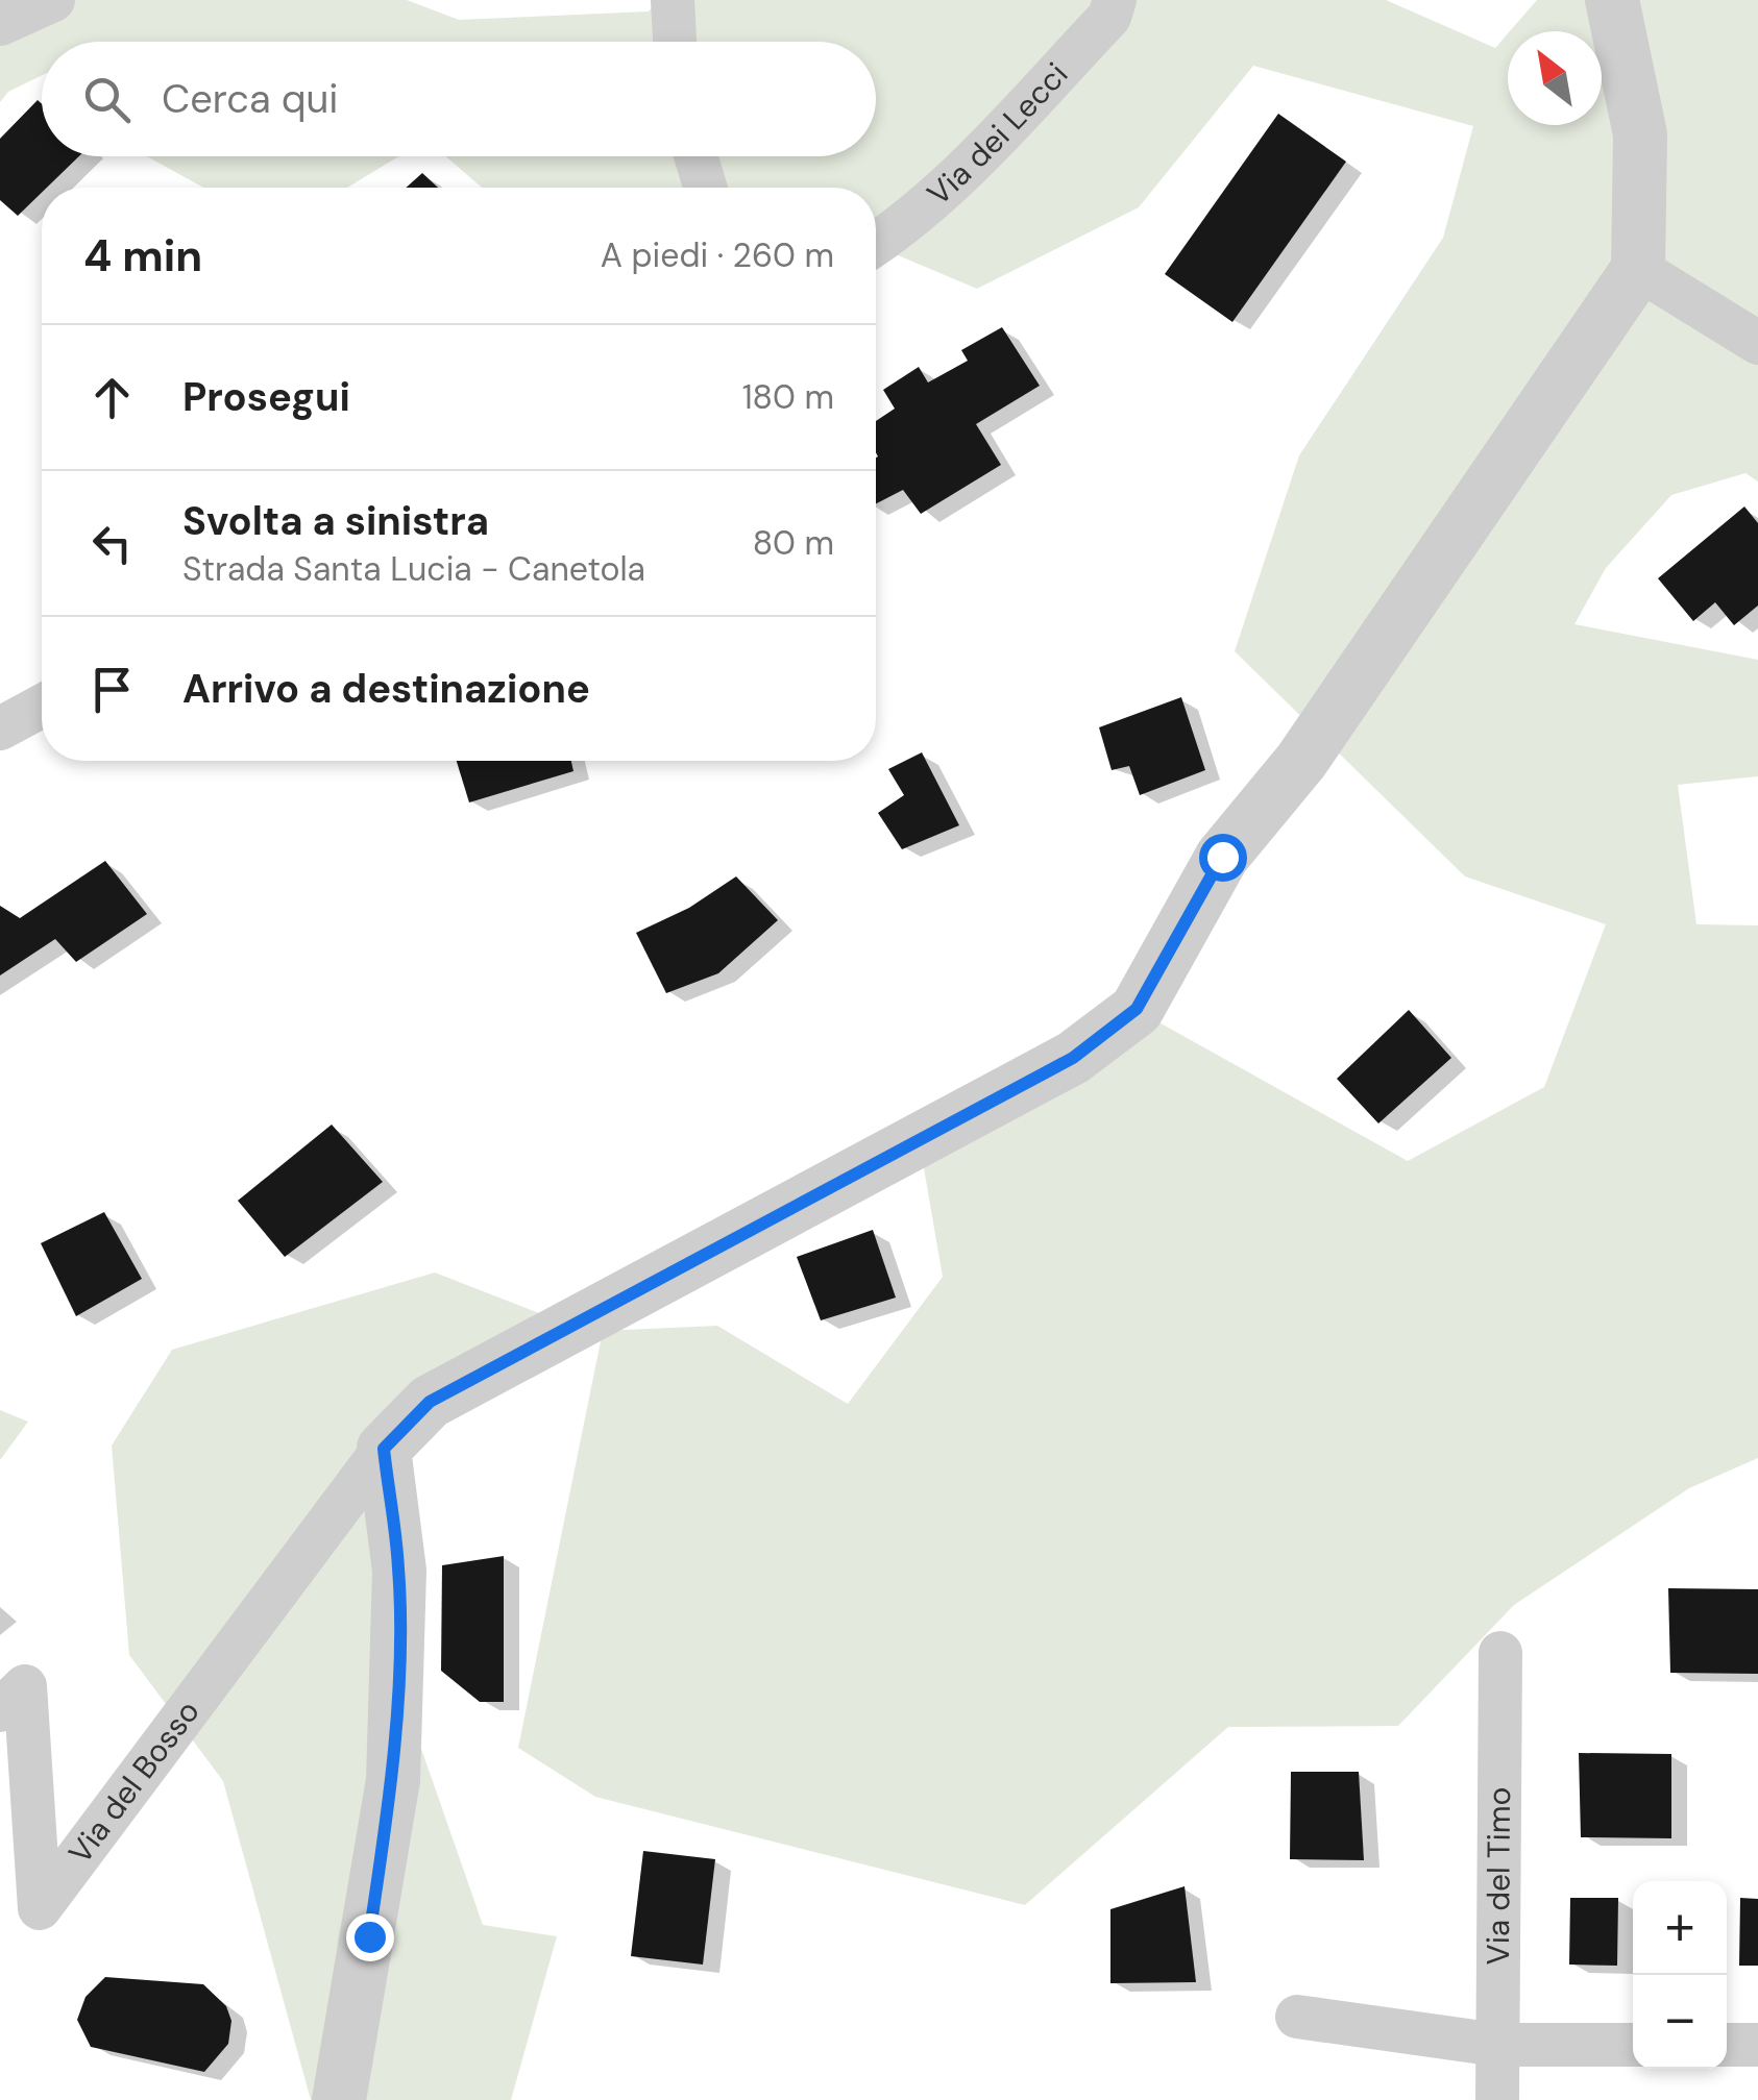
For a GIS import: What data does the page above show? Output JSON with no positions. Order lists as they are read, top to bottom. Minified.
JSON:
{"streets":{"street":["Via dei Lecci","Via del Bosso","Via del Timo"]},"north":"top left","page":{"search":"Cerca qui","heading":["4 min","A piedi · 260 m"],"list":[["Prosegui","180 m"],["Svolta a sinistra","Strada Santa Lucia - Canetola","80 m"],"Arrivo a destinazione"],"map_buttons":["+","−"]}}
